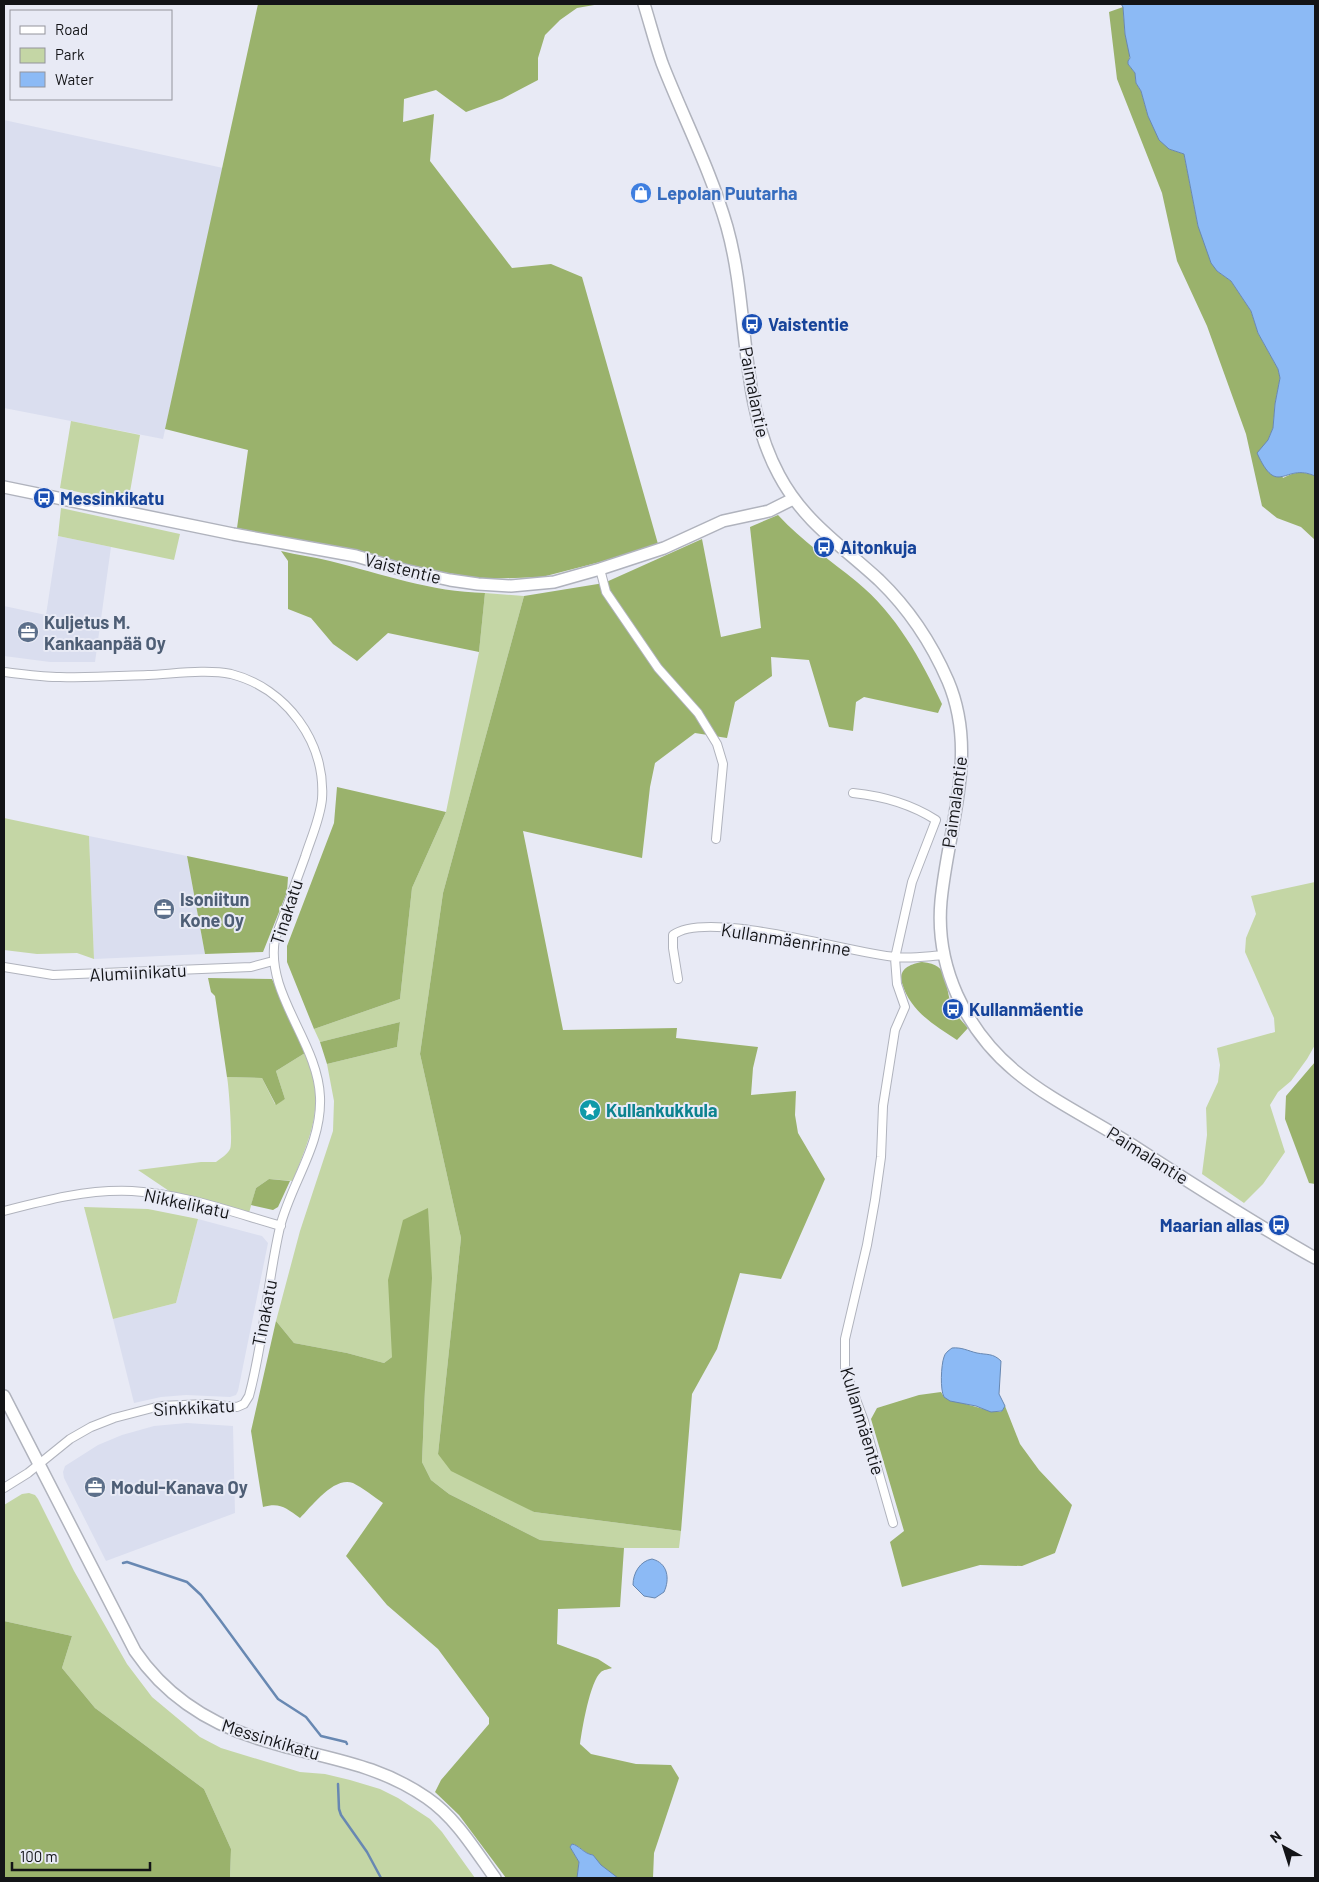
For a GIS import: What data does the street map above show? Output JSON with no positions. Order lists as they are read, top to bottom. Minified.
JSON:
{"streets":{"street":["Paimalantie","Vaistentie","Tinakatu","Kullanmäenrinne","Alumiinikatu","Nikkelikatu","Sinkkikatu","Kullanmäentie","Messinkikatu"]},"crossings":[["Paimalantie","Vaistentie"],["Paimalantie","Kullanmäenrinne"],["Tinakatu","Alumiinikatu"],["Tinakatu","Nikkelikatu"],["Tinakatu","Sinkkikatu"],["Kullanmäenrinne","Kullanmäentie"],["Sinkkikatu","Messinkikatu"]],"places":{"shop":["Lepolan Puutarha"],"bus stop":["Vaistentie","Messinkikatu","Aitonkuja","Kullanmäentie","Maarian allas"],"office":["Kuljetus M. Kankaanpää Oy","Isoniitun Kone Oy","Modul-Kanava Oy"],"place":["Kullankukkula"]},"legend":["Road","Park","Water"],"scale_bar":"100 m","north":"top left"}
